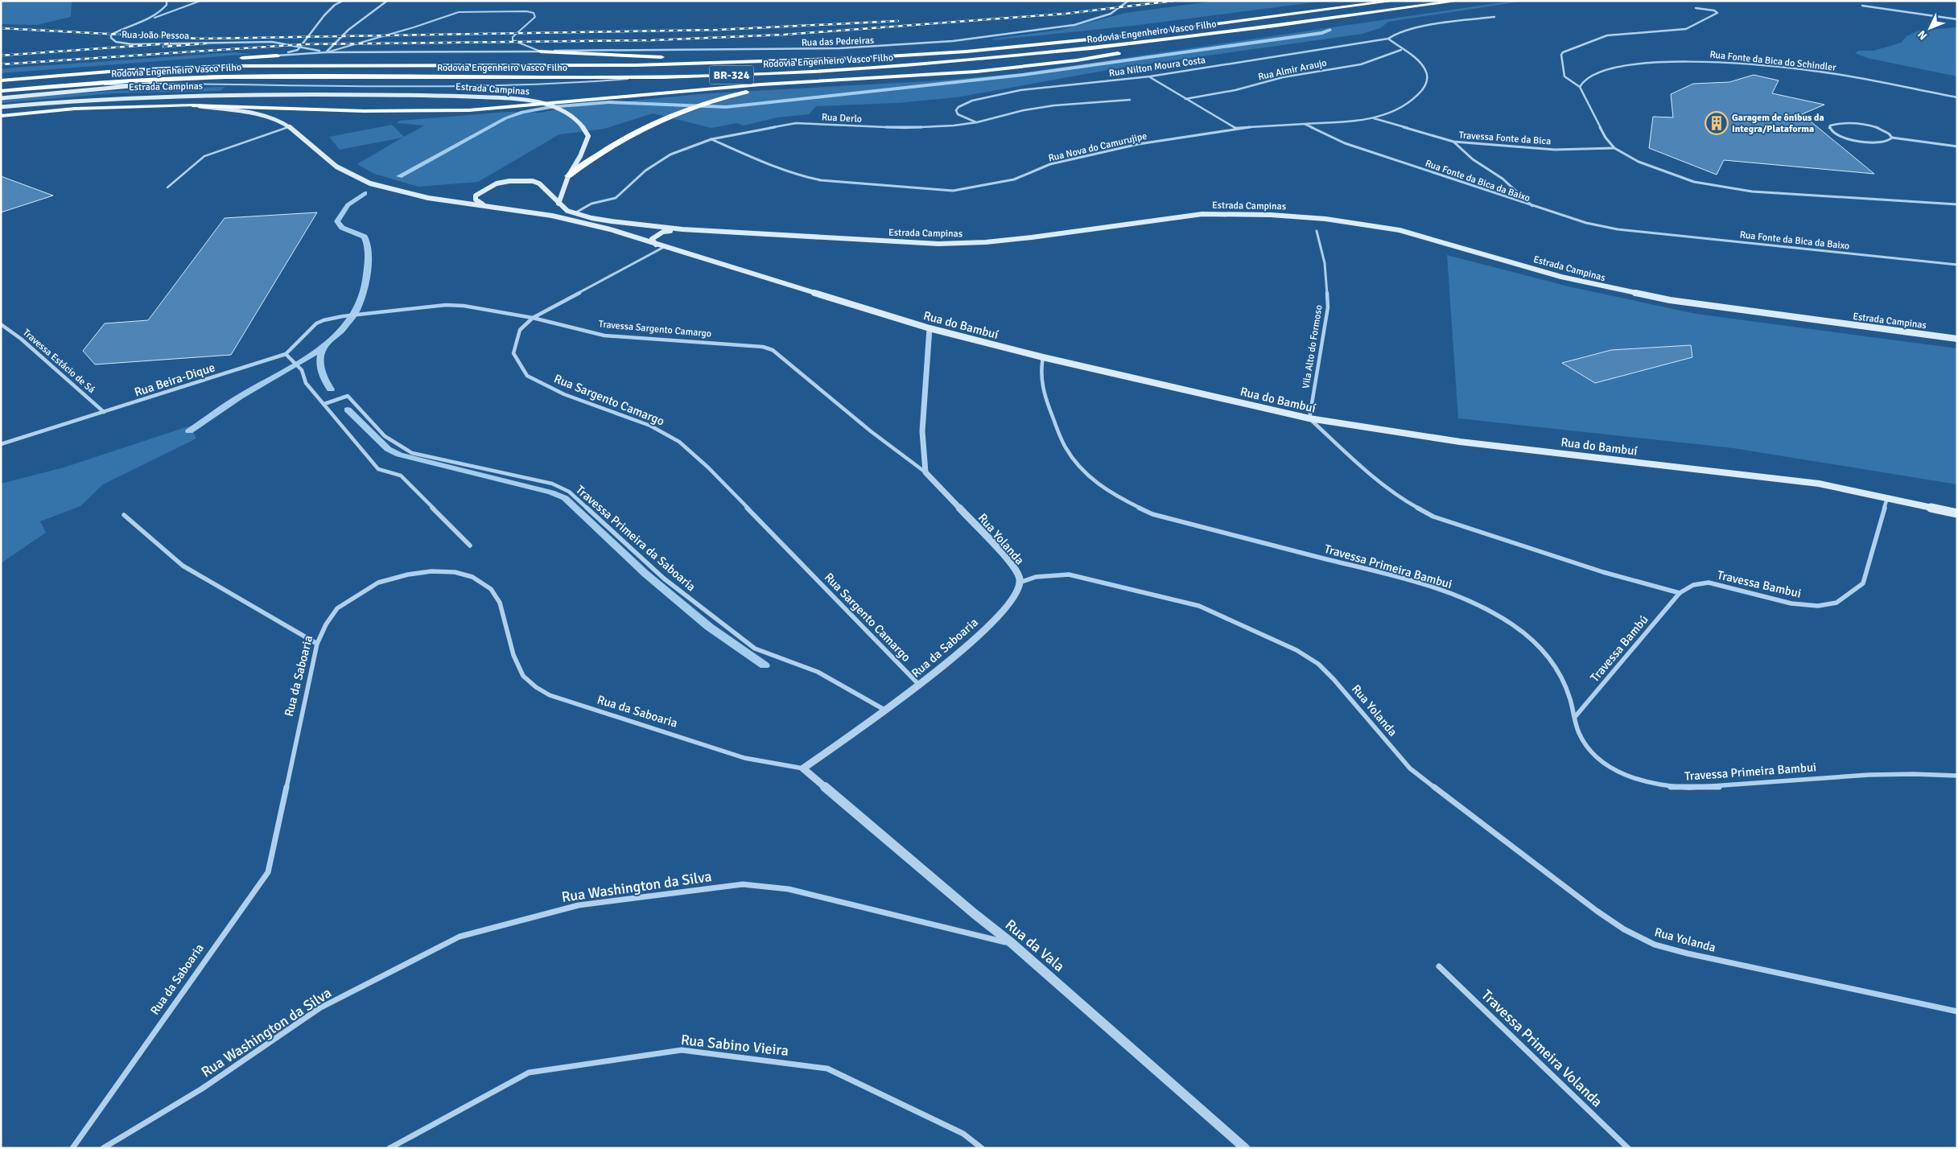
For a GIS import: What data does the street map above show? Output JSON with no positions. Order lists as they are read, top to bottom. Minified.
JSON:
{"streets":{"highway":["Rodovia Engenheiro Vasco Filho","BR-324"],"main road":["Estrada Campinas","Rua do Bambuí"],"street":["Rua João Pessoa","Rua das Pedreiras","Rua Fonte da Bica do Schindler","Rua Nilton Moura Costa","Rua Almir Araujo","Rua Derlo","Travessa Fonte da Bica","Rua Nova do Camurujipe","Rua Fonte da Bica da Baixo","Travessa Sargento Camargo","Vila Alto do Formoso","Travessa Estácio de Sá","Rua Beira-Dique","Rua Sargento Camargo","Travessa Primeira da Saboaria","Rua Yolanda","Travessa Primeira Bambui","Travessa Bambui","Rua da Saboaria","Travessa Bambú","Rua Washington da Silva","Rua da Vala","Rua Sabino Vieira","Travessa Primeira Volanda"]},"crossings":[["Rua João Pessoa","Rua das Pedreiras"],["Rua Nilton Moura Costa","Rua Derlo"],["Estrada Campinas","Rua Derlo"],["Estrada Campinas","Rua do Bambuí"],["Rua Derlo","Rua Nova do Camurujipe"],["Rua Nova do Camurujipe","Rua Fonte da Bica da Baixo"],["Rua do Bambuí","Vila Alto do Formoso"],["Rua do Bambuí","Rua Sargento Camargo"],["Rua do Bambuí","Travessa Primeira Bambui"],["Rua do Bambuí","Travessa Bambui"],["Travessa Sargento Camargo","Rua Beira-Dique"],["Travessa Sargento Camargo","Rua Sargento Camargo"],["Travessa Sargento Camargo","Rua Yolanda"],["Travessa Estácio de Sá","Rua Beira-Dique"],["Rua Sargento Camargo","Rua da Saboaria"],["Travessa Primeira da Saboaria","Rua da Saboaria"],["Rua Yolanda","Rua da Saboaria"],["Travessa Primeira Bambui","Travessa Bambú"],["Travessa Bambui","Travessa Bambú"],["Rua da Saboaria","Rua da Vala"],["Rua Washington da Silva","Rua da Vala"]],"places":{"building":["Garagem de ônibus da Integra/Plataforma"]},"north":"bottom left"}
